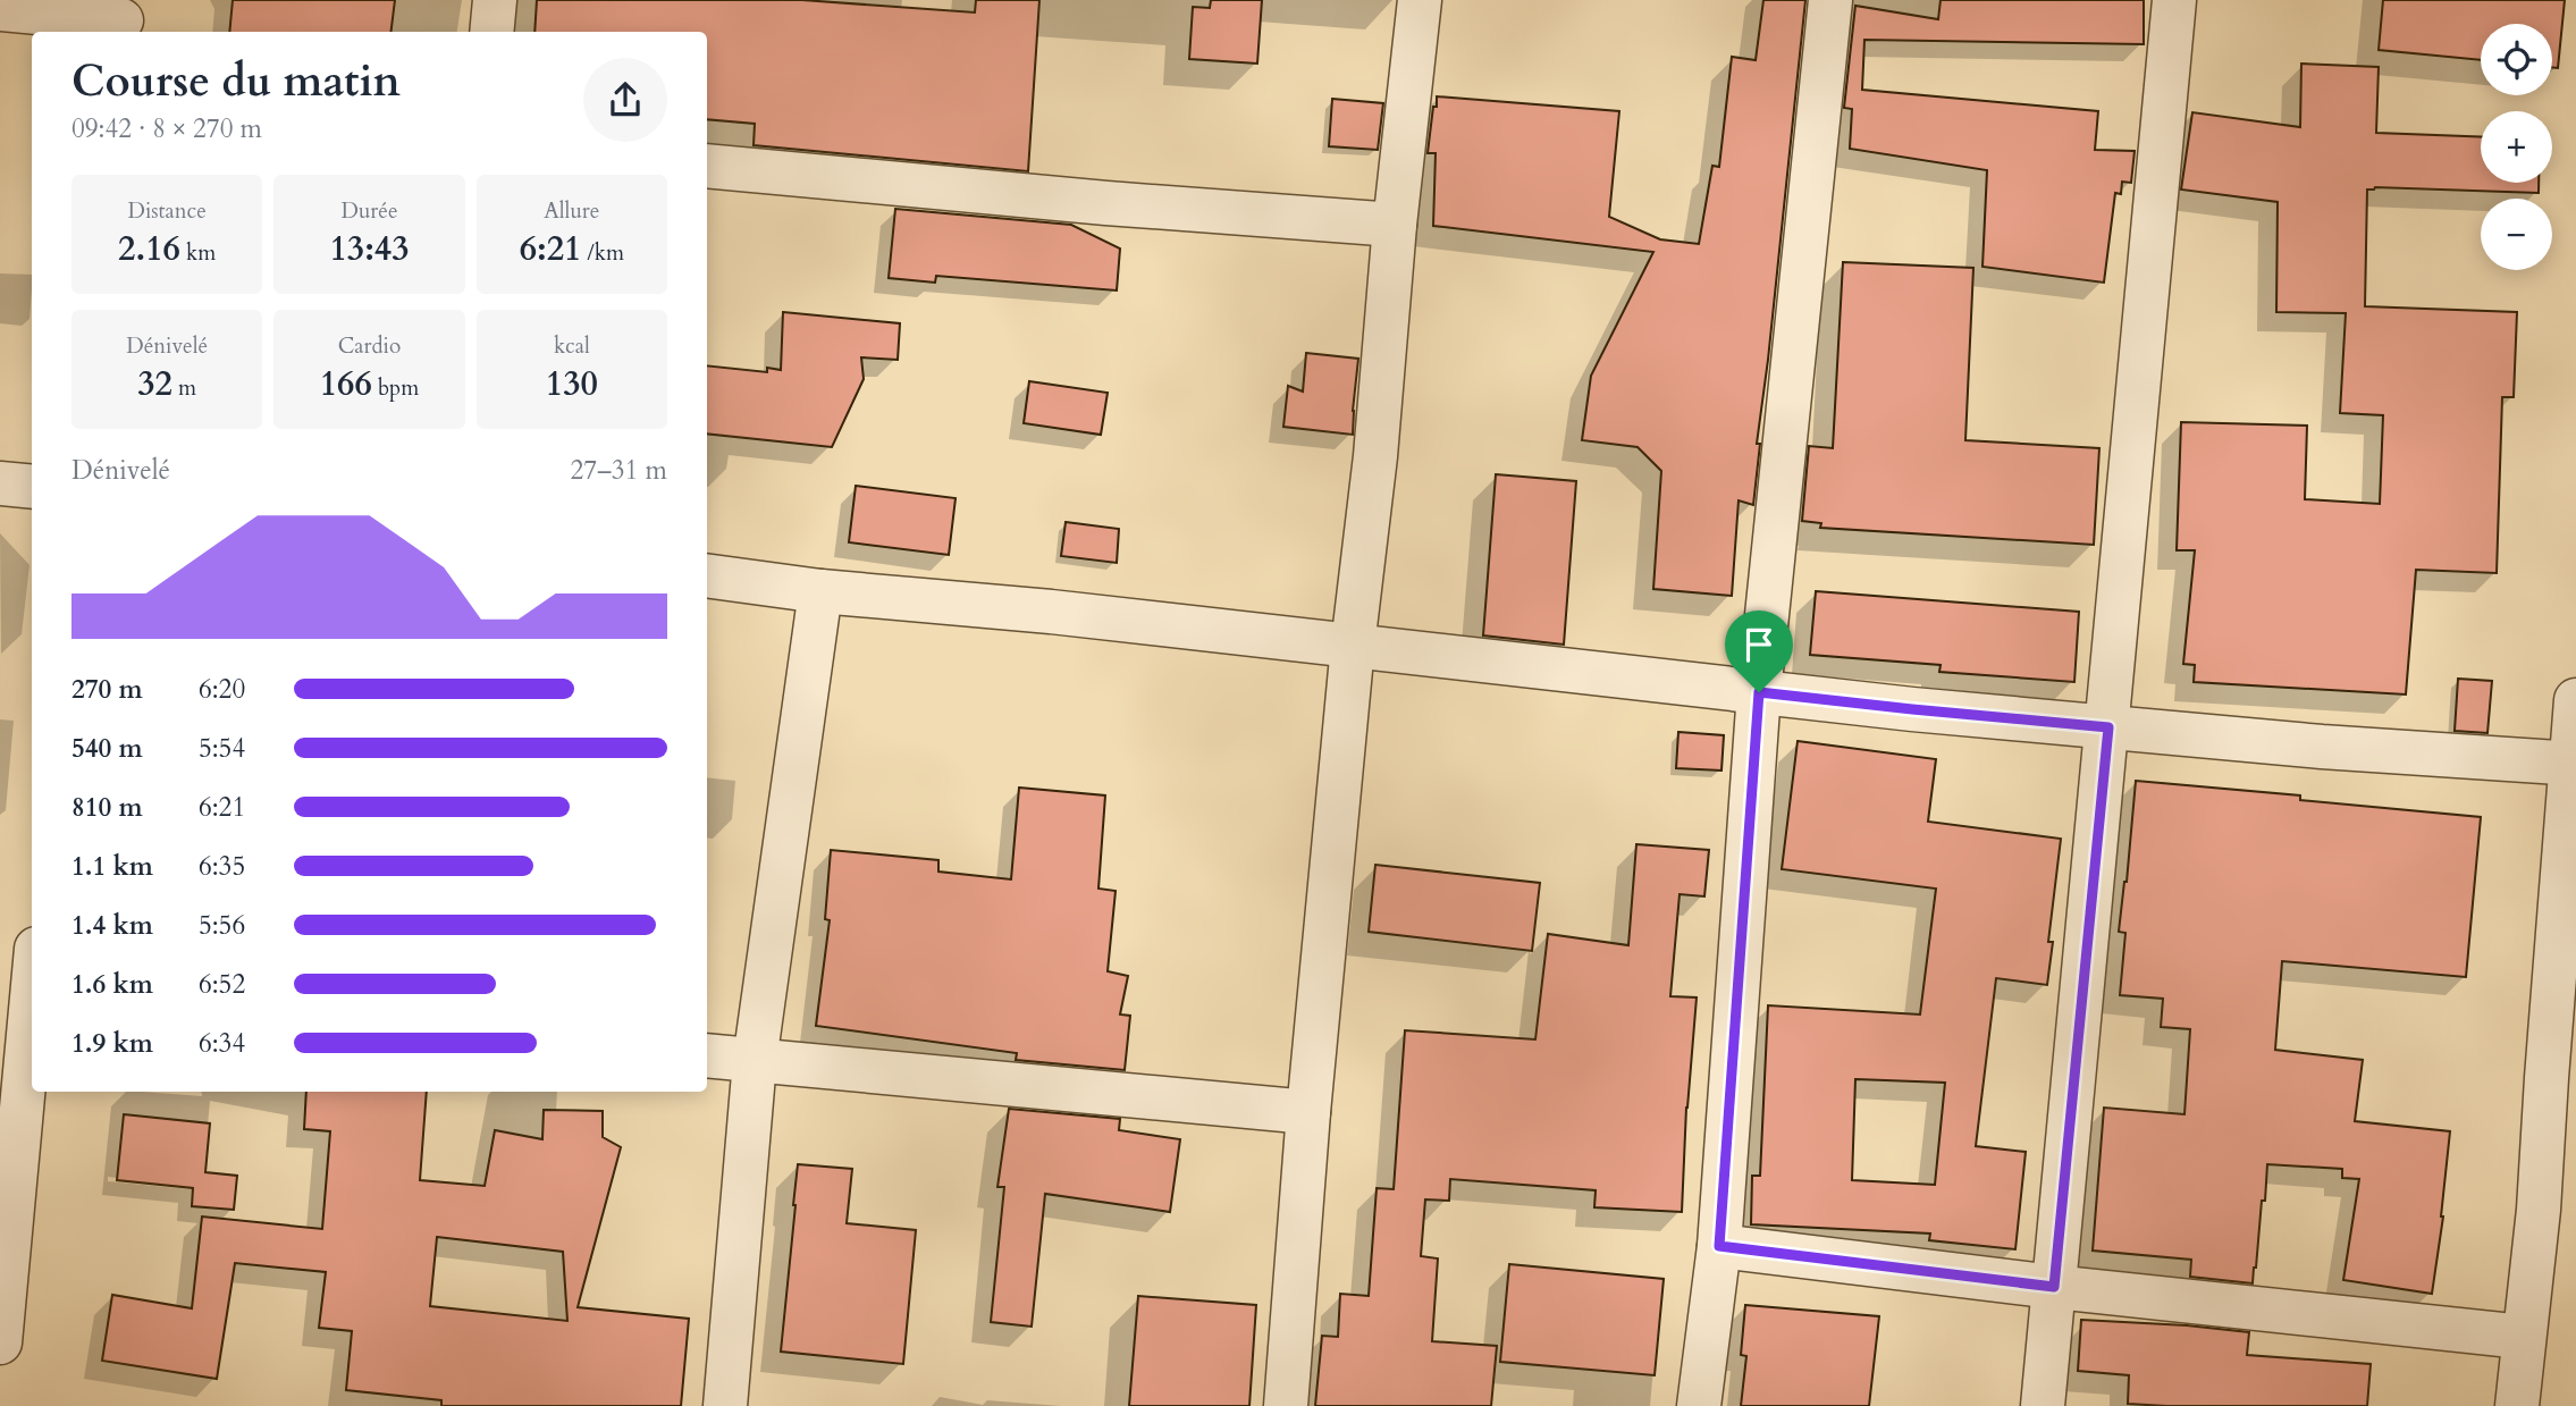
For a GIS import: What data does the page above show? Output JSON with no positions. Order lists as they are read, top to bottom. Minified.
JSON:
{"page":{"map_buttons":["+","−"],"heading":["Course du matin","09:42 · 8 × 270 m"],"stats":[["Distance","2.16 km"],["Durée","13:43"],["Allure","6:21 /km"],["Dénivelé","32 m"],["Cardio","166 bpm"],["kcal","130"]],"chart":["Dénivelé","27–31 m"],"list":[{"name":"270 m","note":"6:20"},{"name":"540 m","note":"5:54"},{"name":"810 m","note":"6:21"},{"name":"1.1 km","note":"6:35"},{"name":"1.4 km","note":"5:56"},{"name":"1.6 km","note":"6:52"},{"name":"1.9 km","note":"6:34"}]}}
